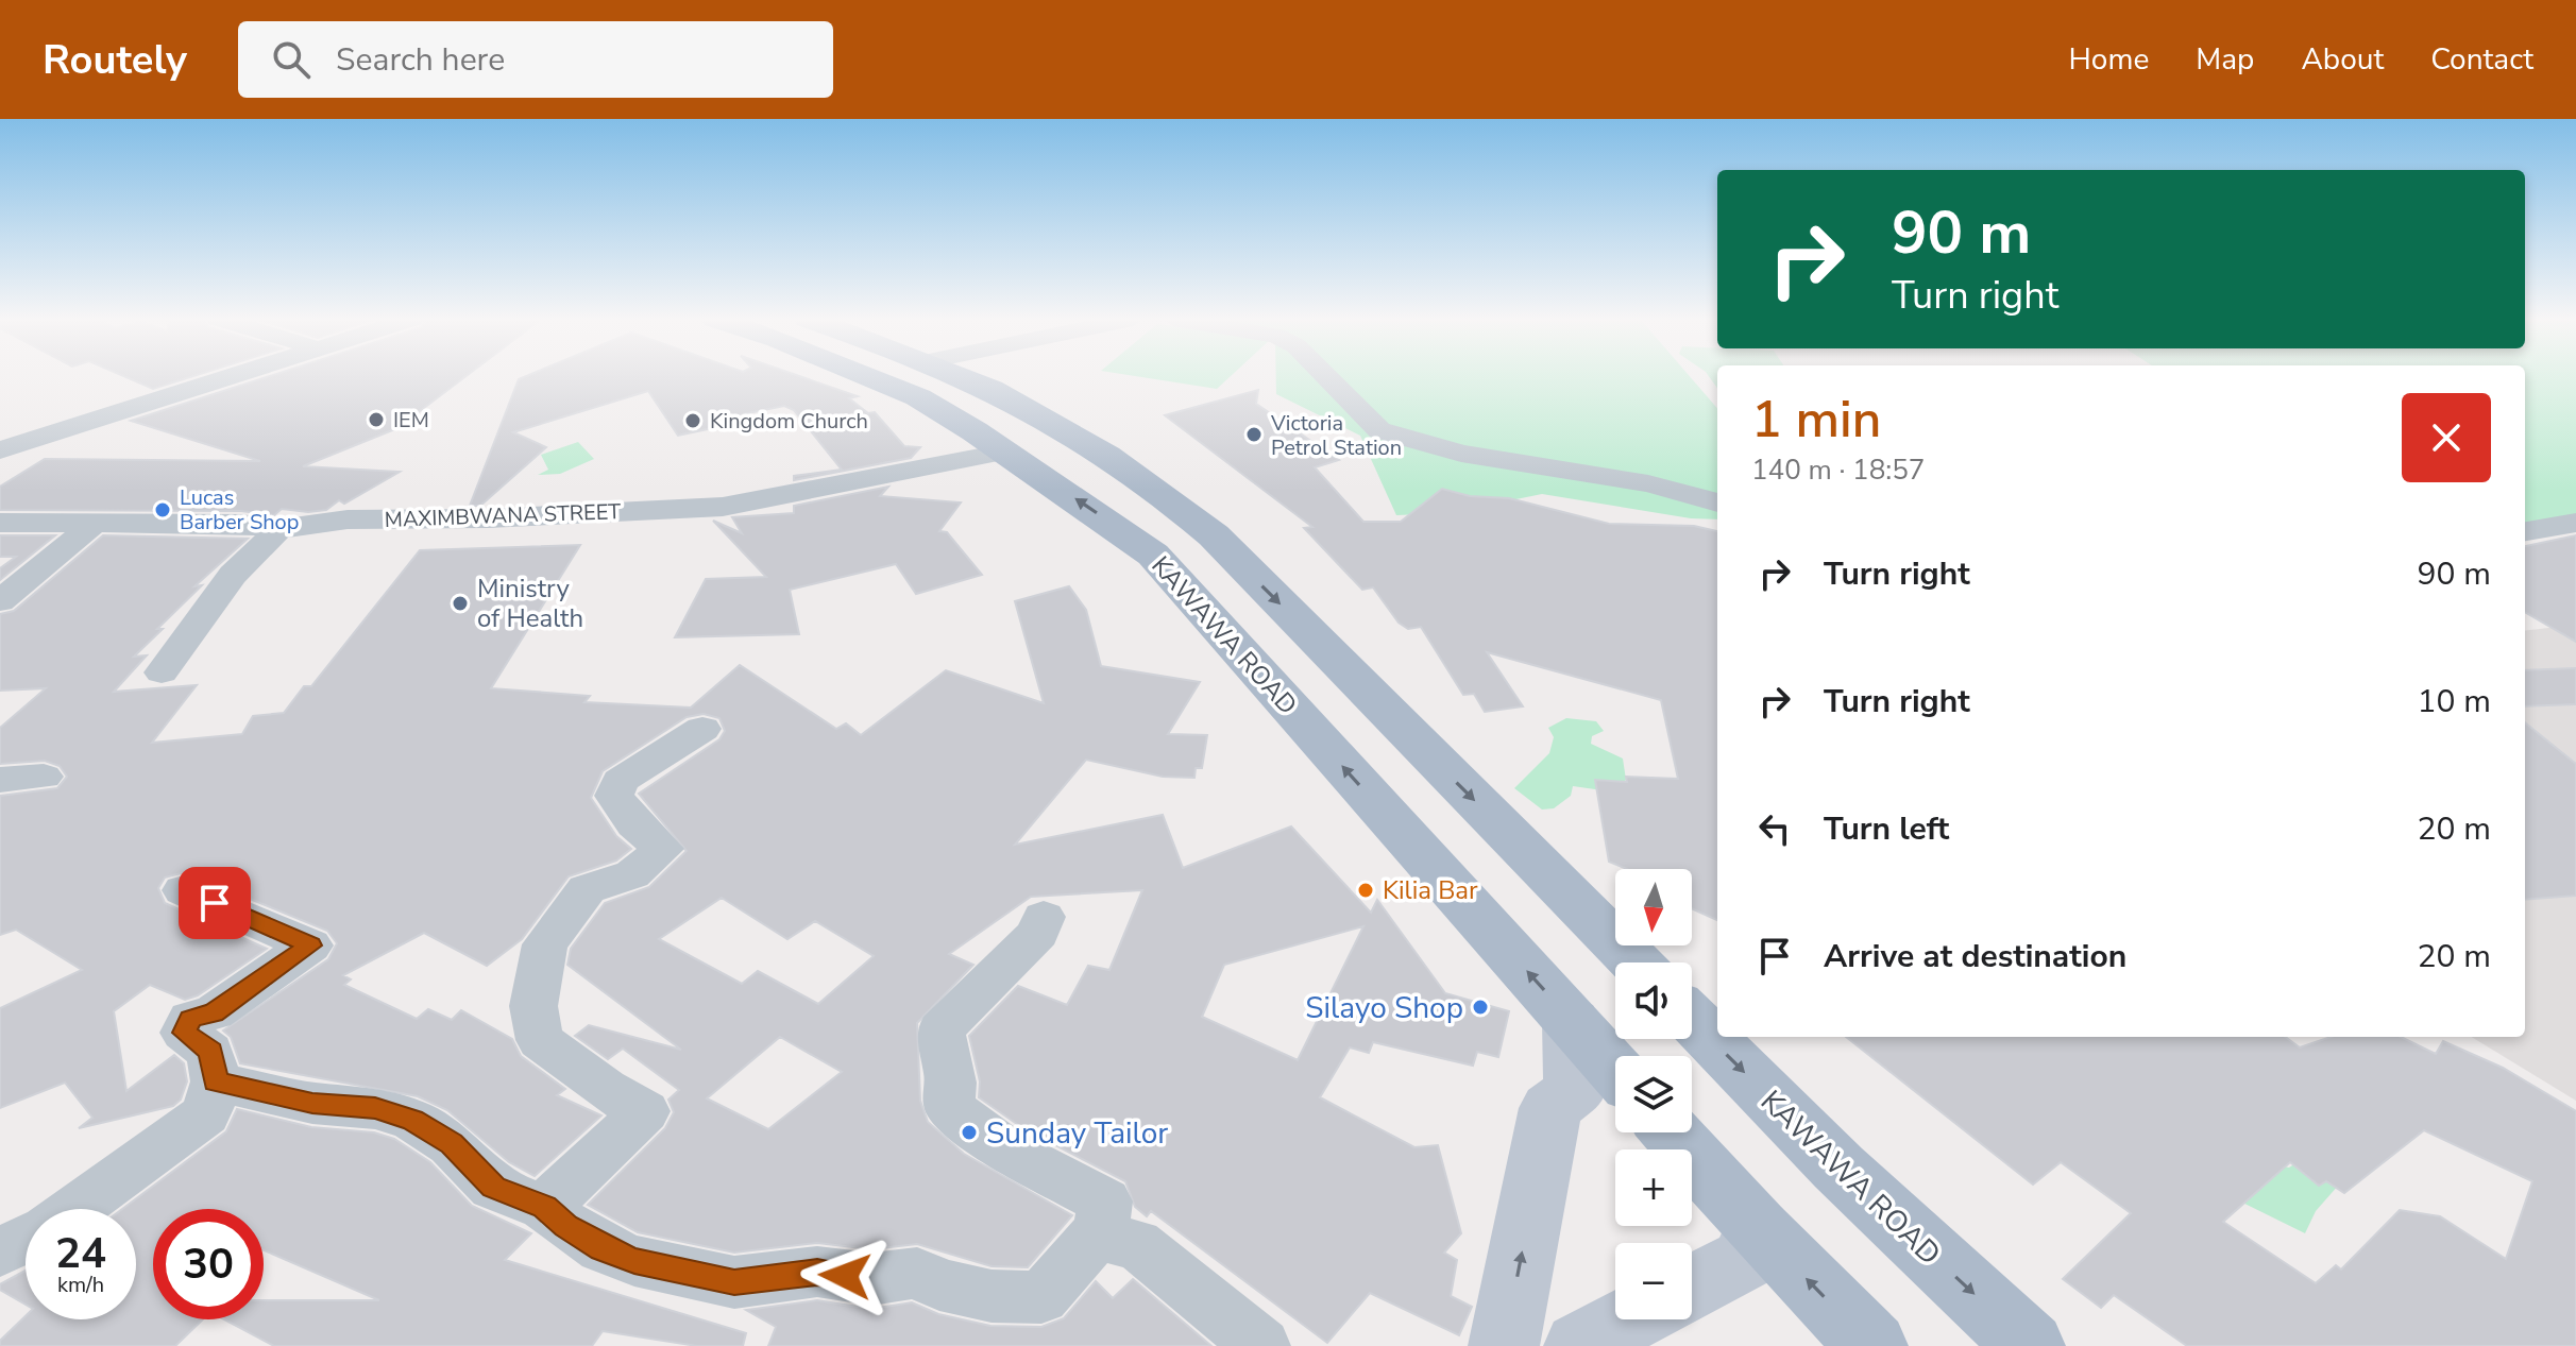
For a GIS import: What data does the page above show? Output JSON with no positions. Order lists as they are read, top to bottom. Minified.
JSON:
{"streets":{"main road":["KAWAWA ROAD"],"street":["MAXIMBWANA STREET"]},"crossings":[["MAXIMBWANA STREET","KAWAWA ROAD"]],"places":["IEM","Kingdom Church","Victoria Petrol Station","Lucas Barber Shop","Ministry of Health","Kilia Bar","Silayo Shop","Sunday Tailor"],"north":"bottom","page":{"header":"Routely","search":"Search here","nav":["Home","Map","About","Contact"],"turn":["90 m","Turn right"],"heading":["1 min","140 m · 18:57"],"list":[{"name":"Turn right","value":"90 m"},{"name":"Turn right","value":"10 m"},{"name":"Turn left","value":"20 m"},{"name":"Arrive at destination","value":"20 m"}],"map_buttons":["+","−"],"speed":"24 km/h","limit":"30"}}
